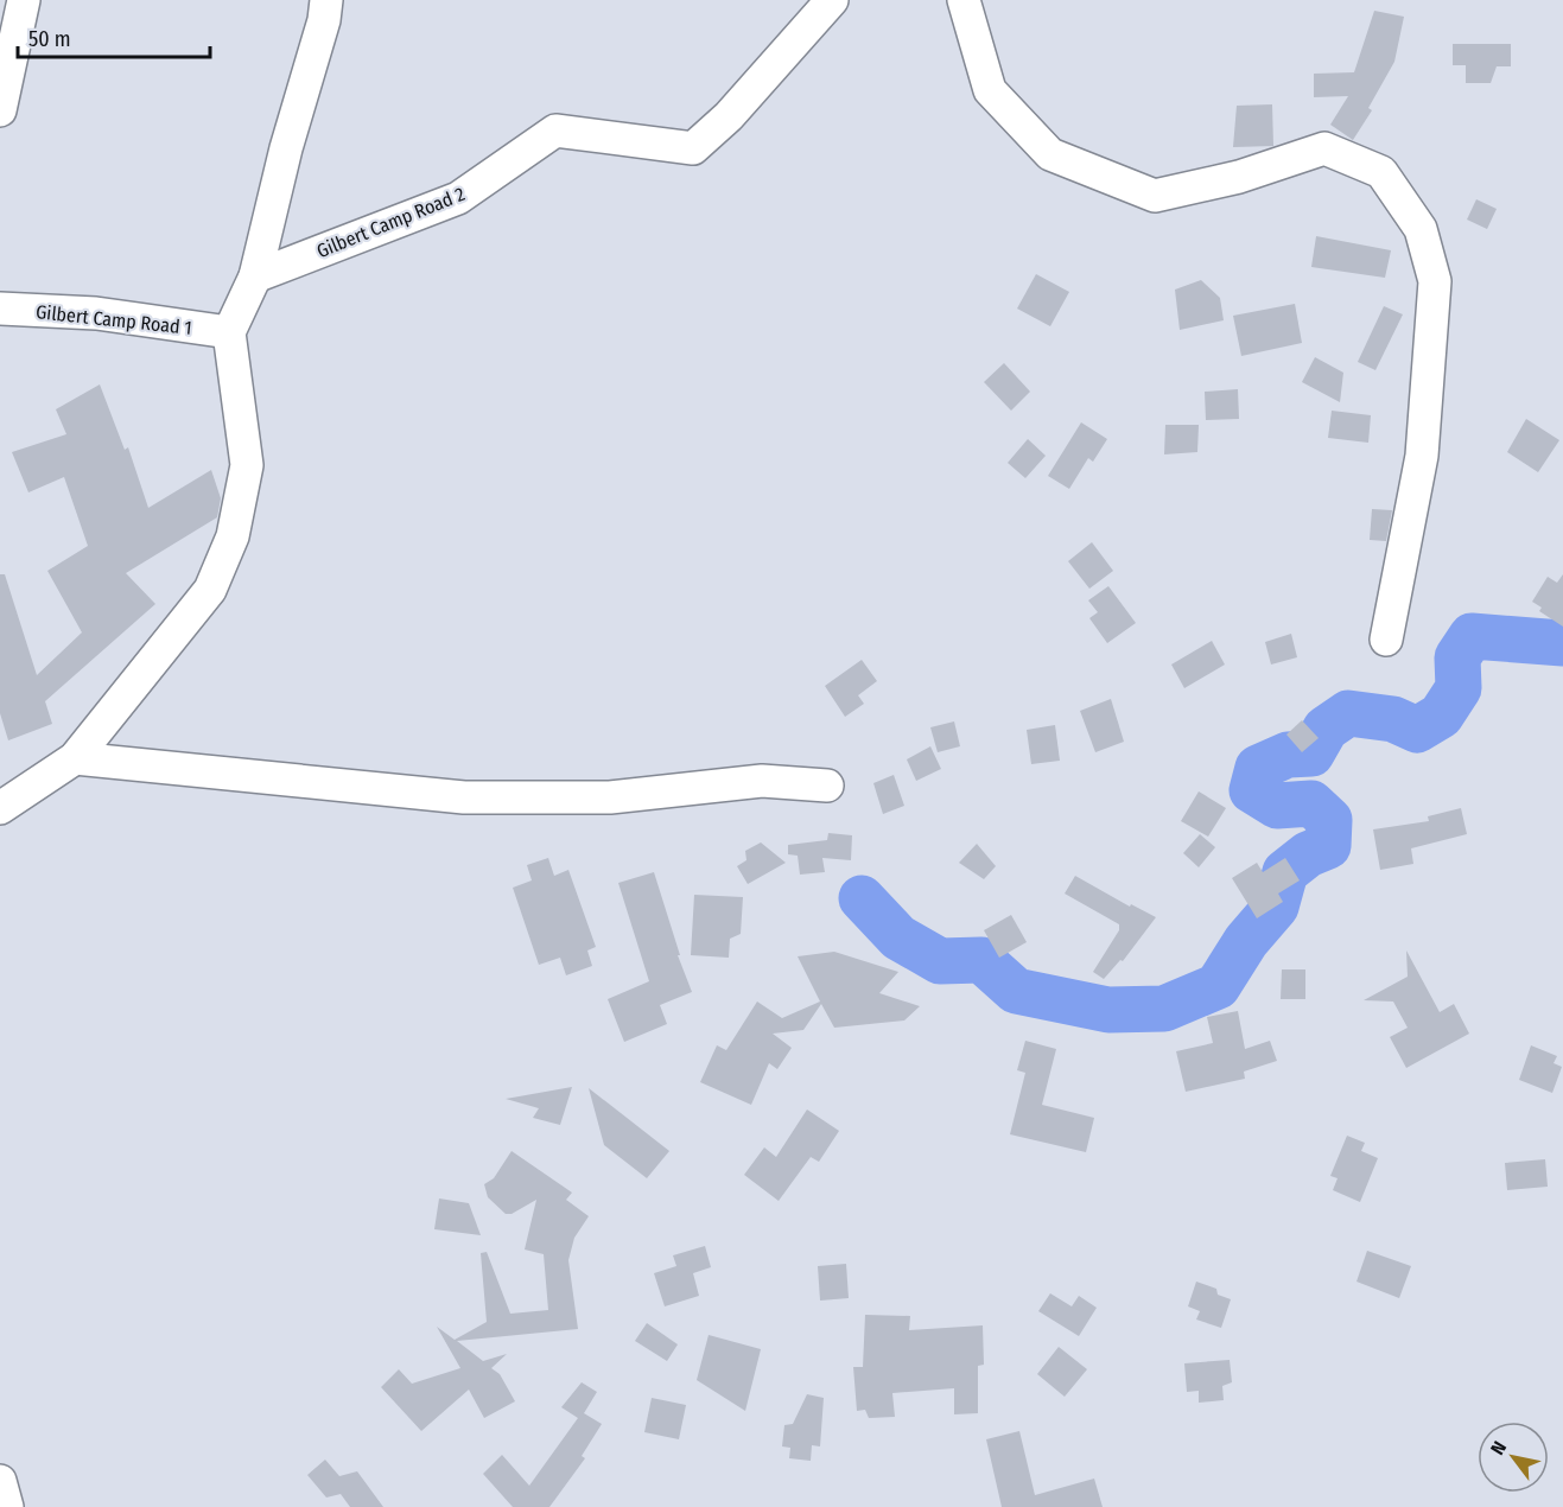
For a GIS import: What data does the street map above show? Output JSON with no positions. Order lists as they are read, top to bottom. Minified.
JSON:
{"streets":{"street":["Gilbert Camp Road 2","Gilbert Camp Road 1"]},"scale_bar":"50 m","north":"top left"}
